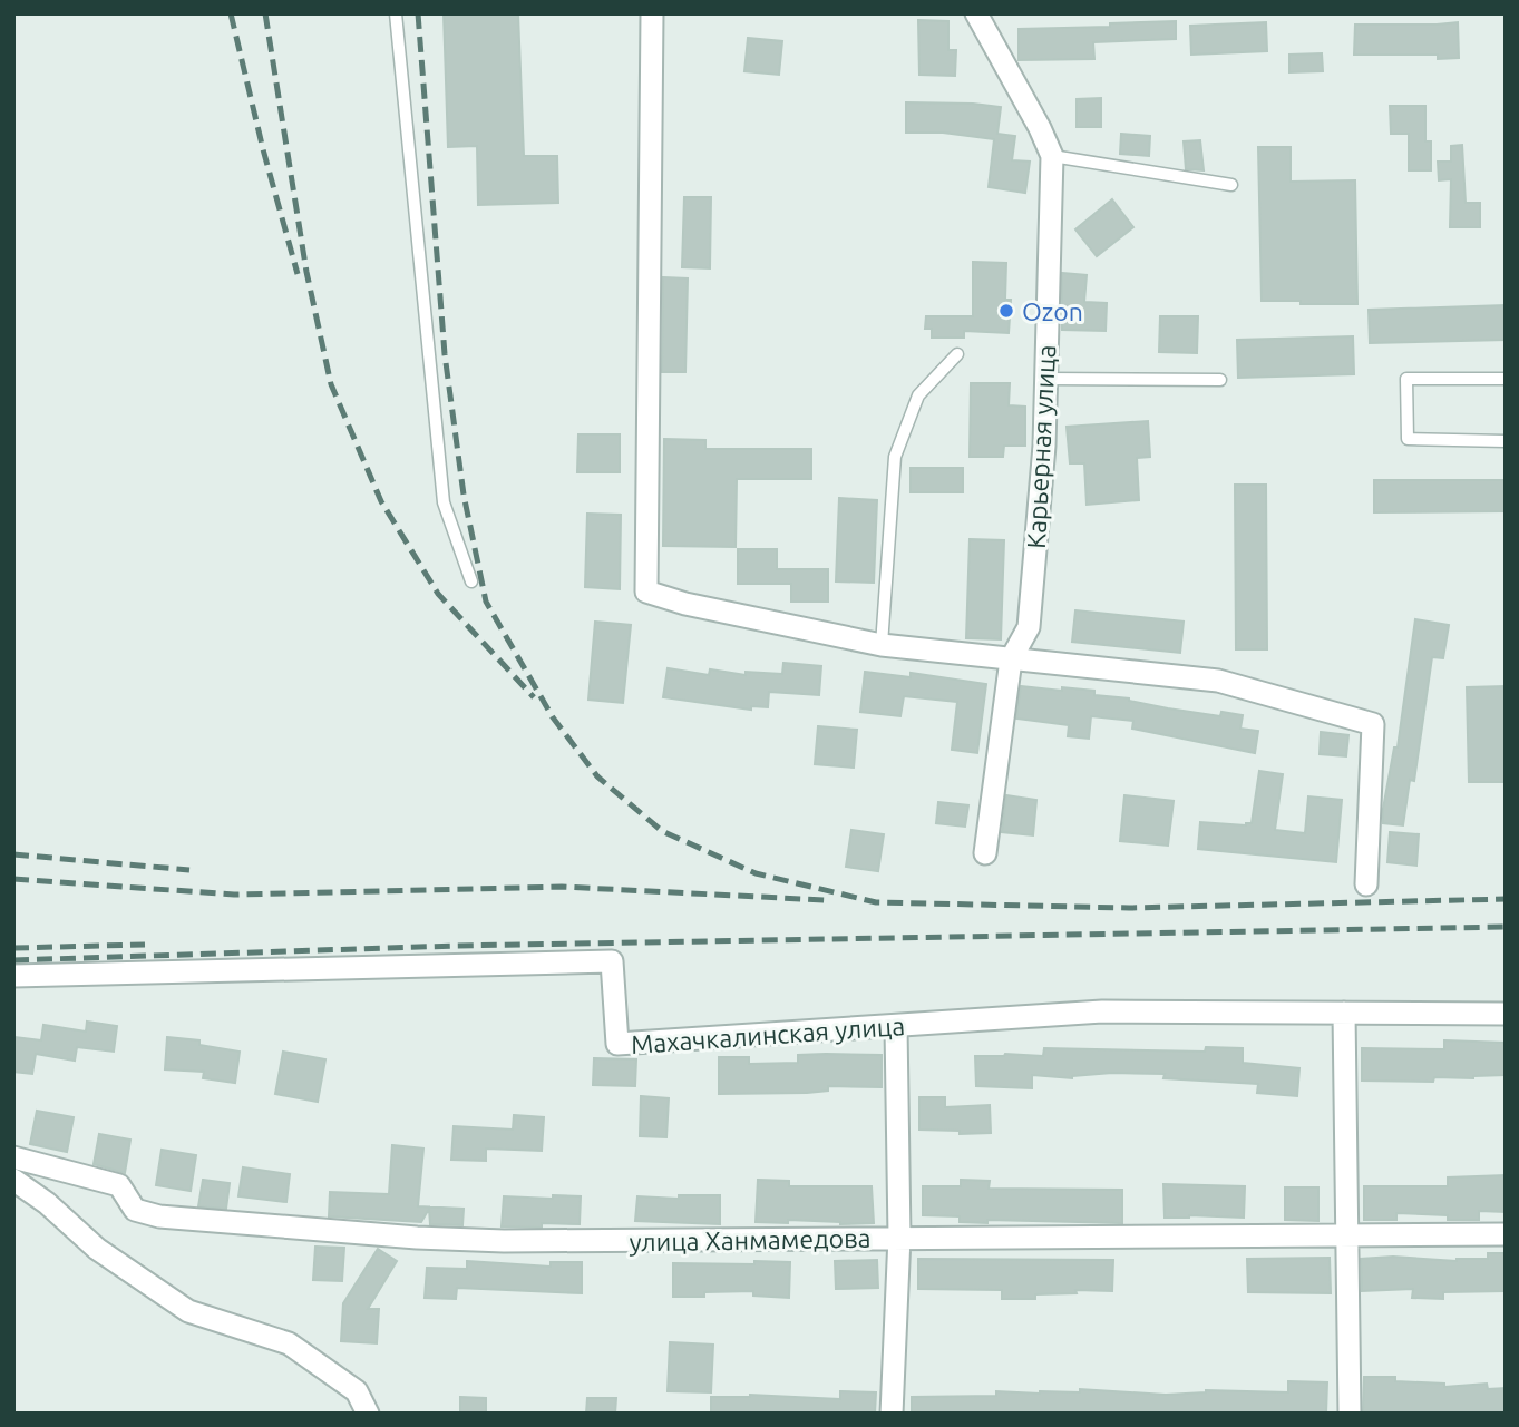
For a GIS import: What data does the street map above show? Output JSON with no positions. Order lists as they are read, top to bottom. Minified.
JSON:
{"streets":{"street":["Карьерная улица","Махачкалинская улица","улица Ханмамедова"]},"places":["Ozon"]}
